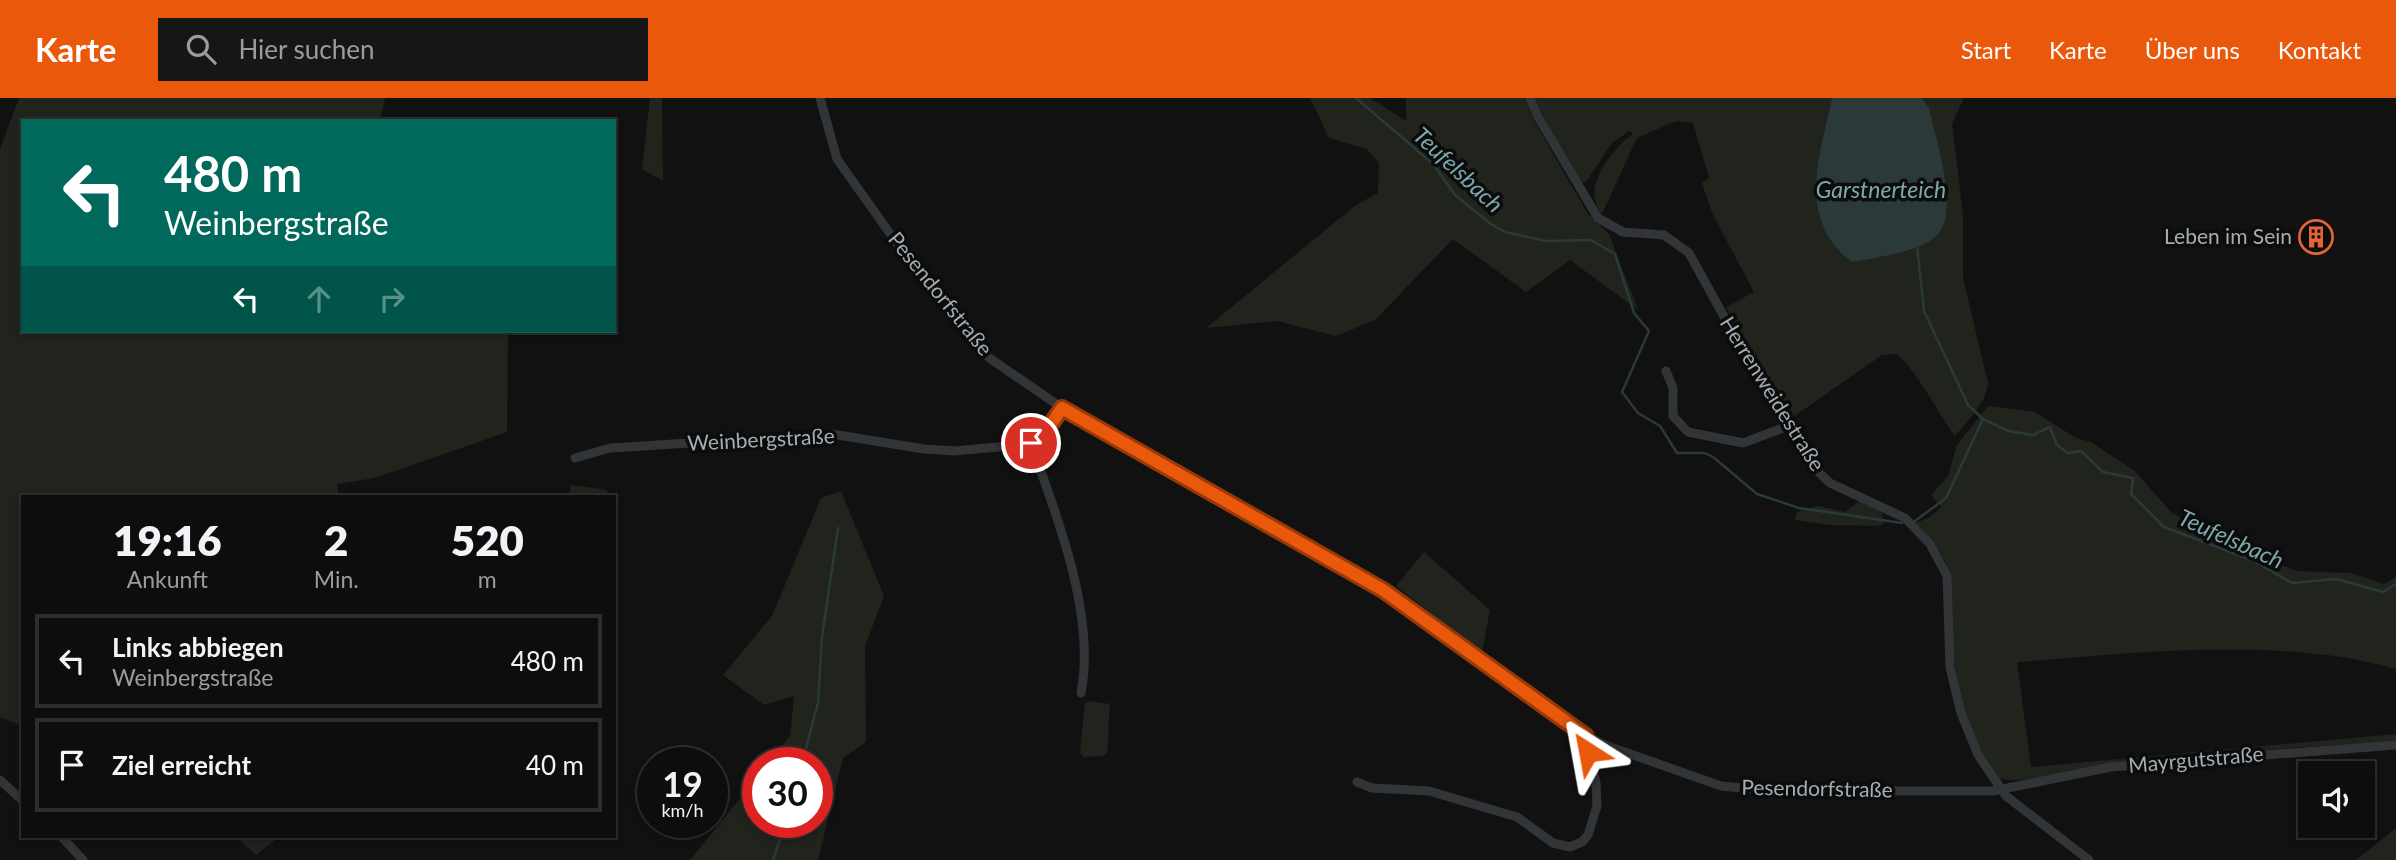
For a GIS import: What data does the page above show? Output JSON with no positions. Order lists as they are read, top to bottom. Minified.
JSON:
{"streets":{"street":["Pesendorfstraße","Herrenweidestraße","Weinbergstraße","Mayrgutstraße"]},"crossings":[["Pesendorfstraße","Herrenweidestraße"],["Pesendorfstraße","Mayrgutstraße"],["Herrenweidestraße","Mayrgutstraße"]],"water":["Teufelsbach","Garstnerteich"],"places":{"building":["Leben im Sein"]},"page":{"header":"Karte","search":"Hier suchen","nav":["Start","Karte","Über uns","Kontakt"],"turn":["480 m","Weinbergstraße"],"eta":["19:16","Ankunft","2","Min.","520","m"],"list":[{"name":"Links abbiegen","note":"Weinbergstraße","value":"480 m"},{"name":"Ziel erreicht","value":"40 m"}],"speed":"19 km/h","limit":"30"}}
